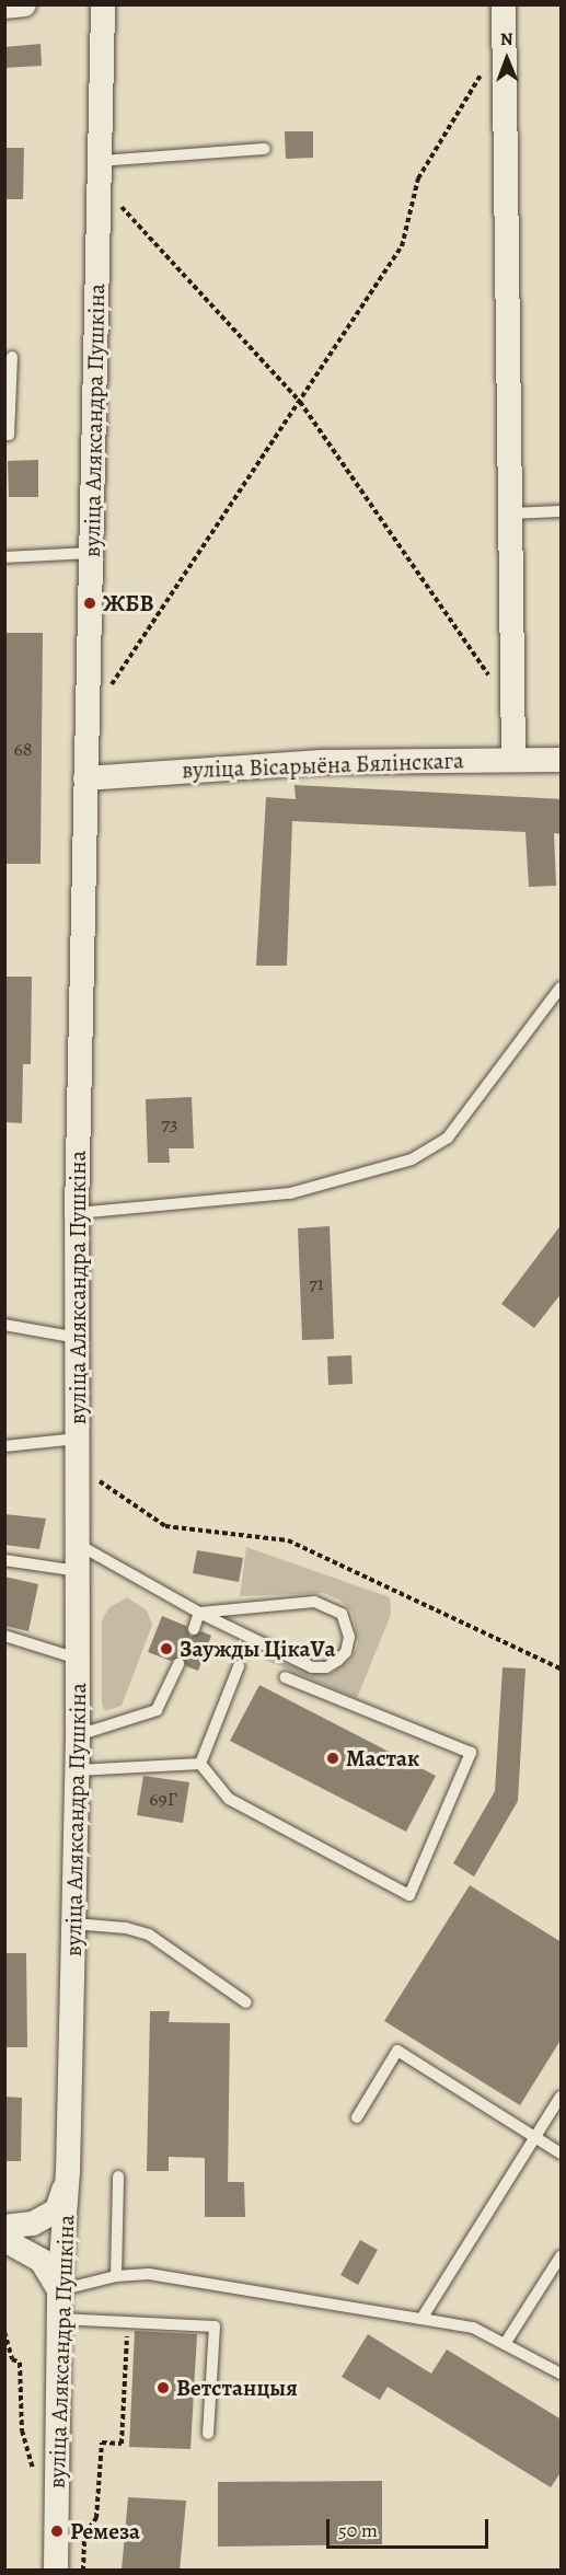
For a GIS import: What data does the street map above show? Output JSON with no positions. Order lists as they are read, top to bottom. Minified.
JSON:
{"streets":{"street":["вуліца Аляксандра Пушкіна","вуліца Вісарыёна Бялінскага"]},"crossings":[["вуліца Аляксандра Пушкіна","вуліца Вісарыёна Бялінскага"]],"places":["ЖБВ","Заужды ЦікаVа","Мастак","Ветстанцыя","Ремеза"],"house_numbers":["68","73","71","69Г"],"scale_bar":"50 m","north":"top"}
